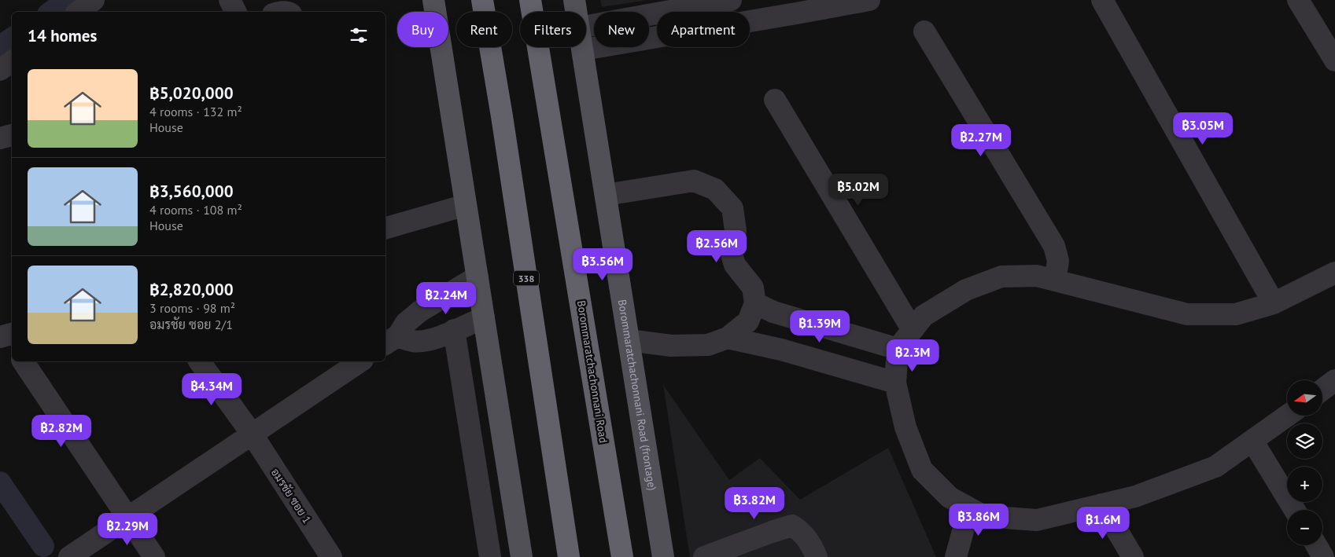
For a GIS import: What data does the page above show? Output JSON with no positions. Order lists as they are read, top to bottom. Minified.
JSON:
{"streets":{"highway":["338","Borommaratchachonnani Road"],"main road":["Borommaratchachonnani Road (frontage)"],"street":["อมรชัย ซอย 1"]},"north":"left","page":{"chip":["Buy","Rent","Filters","New","Apartment"],"heading":"14 homes","list":[{"name":"฿5,020,000","note":"4 rooms · 132 m² · House"},{"name":"฿3,560,000","note":"4 rooms · 108 m² · House"},{"name":"฿2,820,000","note":"3 rooms · 98 m² · อมรชัย ซอย 2/1"}],"price":["฿3.05M","฿2.27M","฿5.02M","฿2.56M","฿3.56M","฿2.24M","฿1.39M","฿2.3M","฿4.34M","฿2.82M","฿3.82M","฿3.86M","฿1.6M","฿2.29M"],"map_buttons":["+","−"]}}
